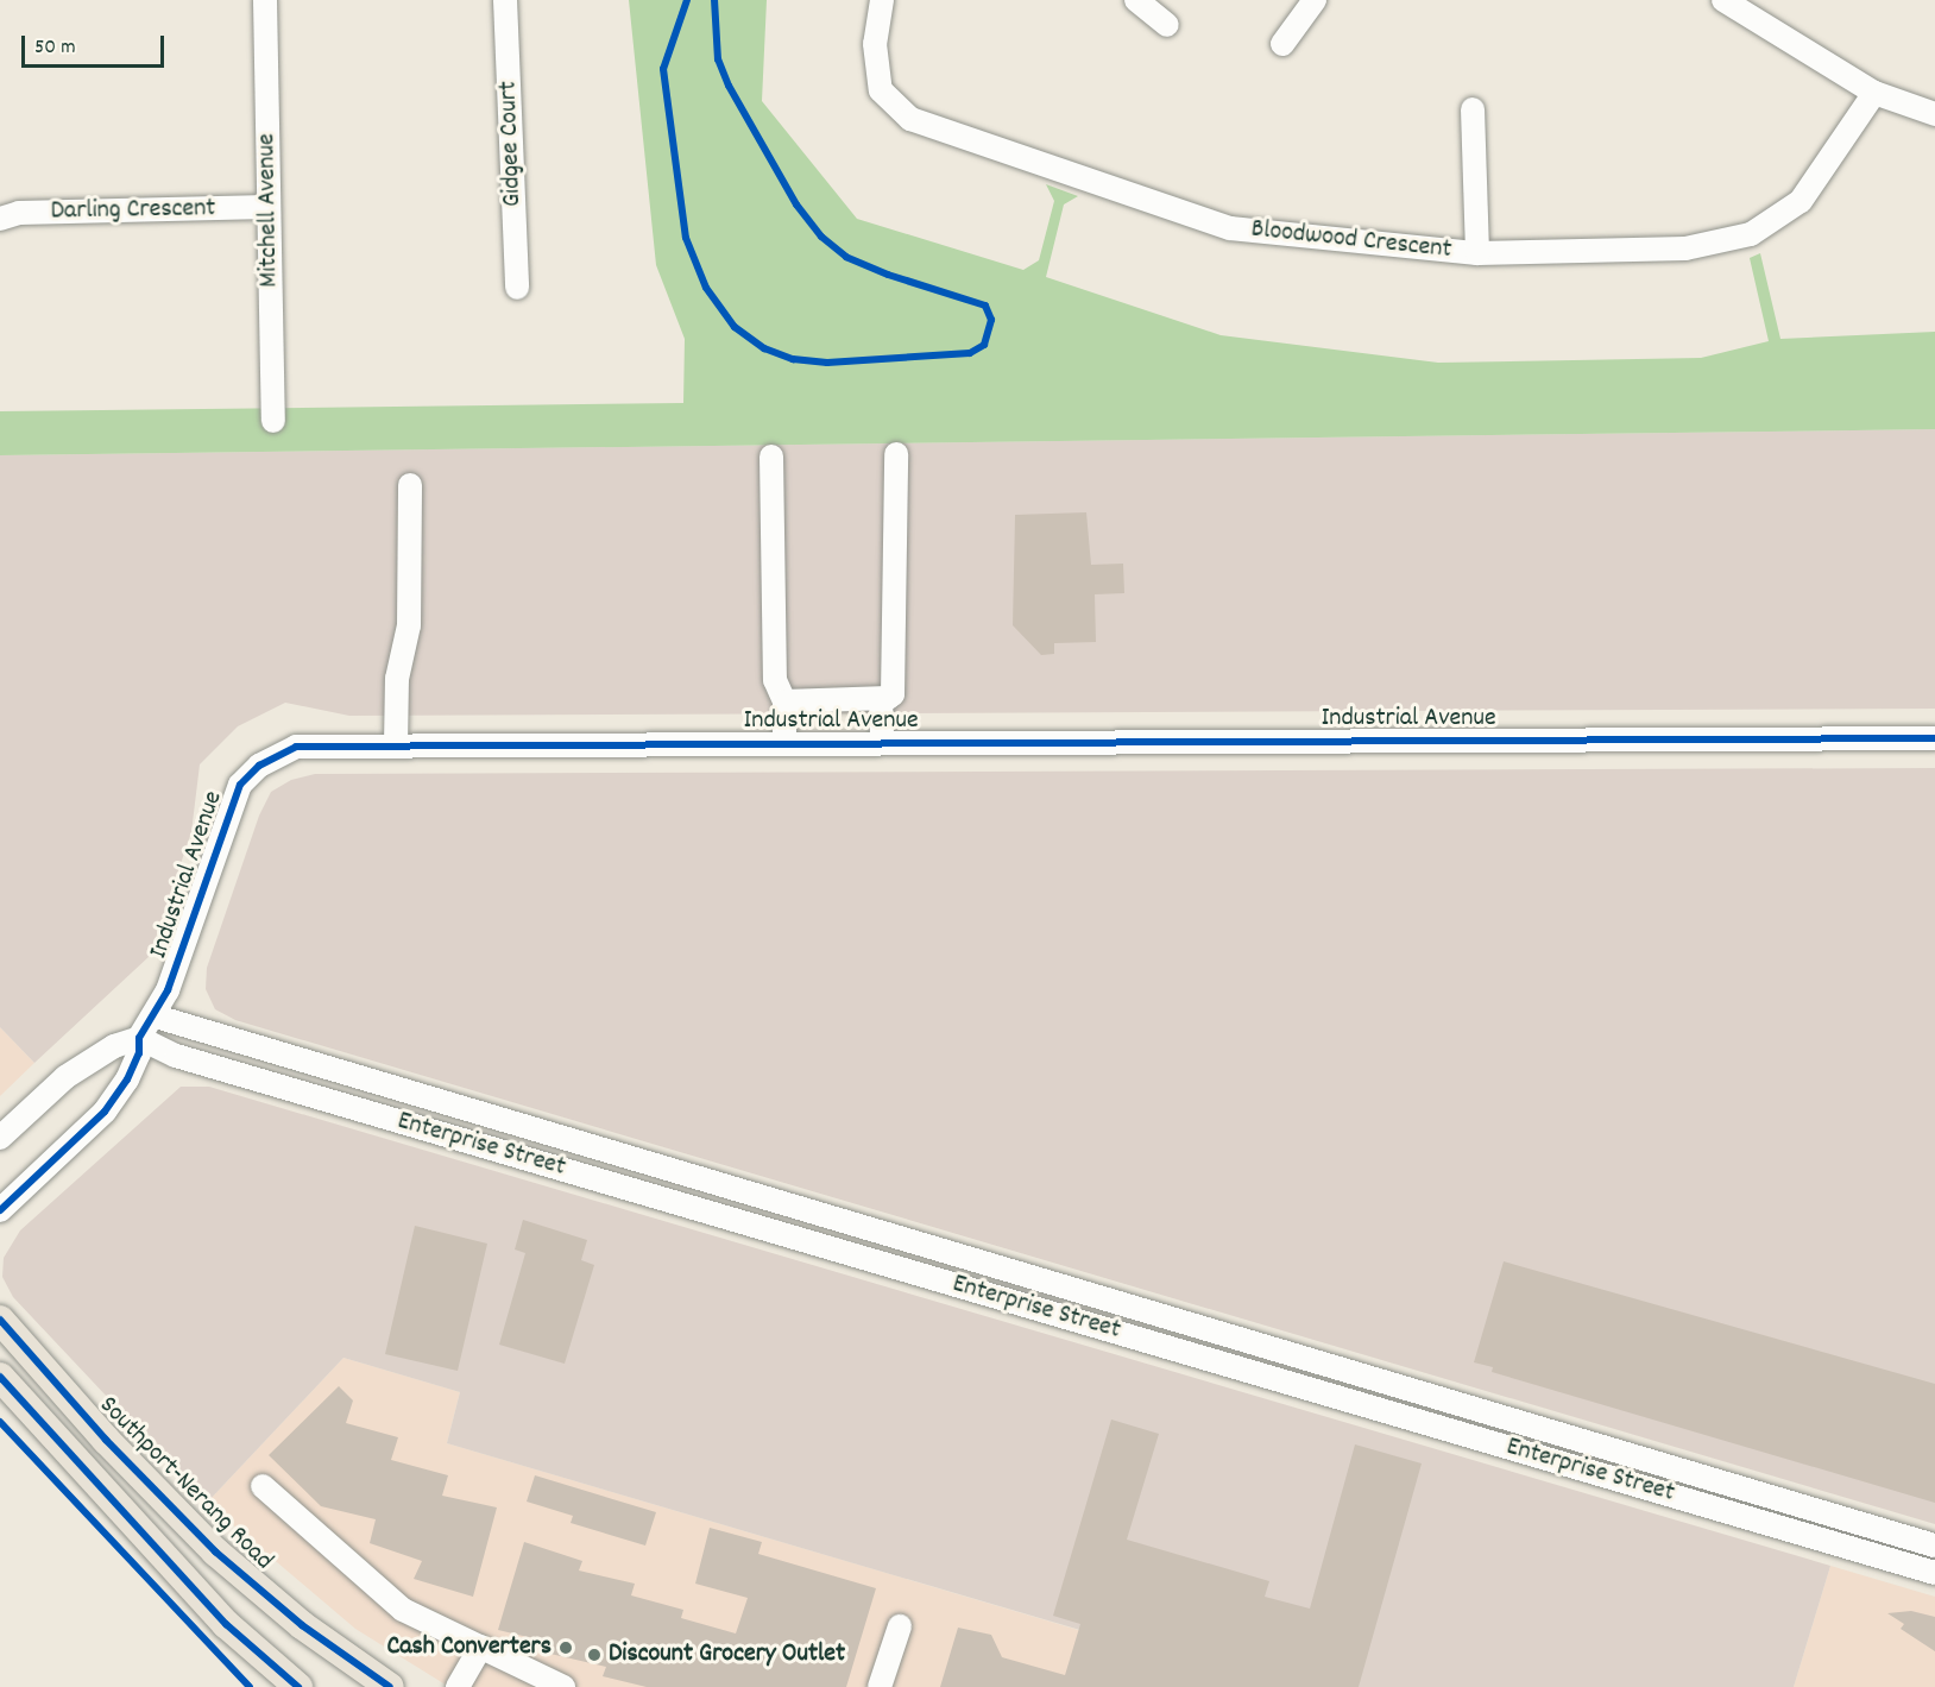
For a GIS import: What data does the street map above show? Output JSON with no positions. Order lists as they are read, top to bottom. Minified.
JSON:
{"streets":{"main road":["Southport-Nerang Road"],"street":["Gidgee Court","Darling Crescent","Mitchell Avenue","Bloodwood Crescent","Industrial Avenue","Enterprise Street"]},"crossings":[["Darling Crescent","Mitchell Avenue"],["Industrial Avenue","Enterprise Street"]],"places":["Cash Converters","Discount Grocery Outlet"],"scale_bar":"50 m"}
